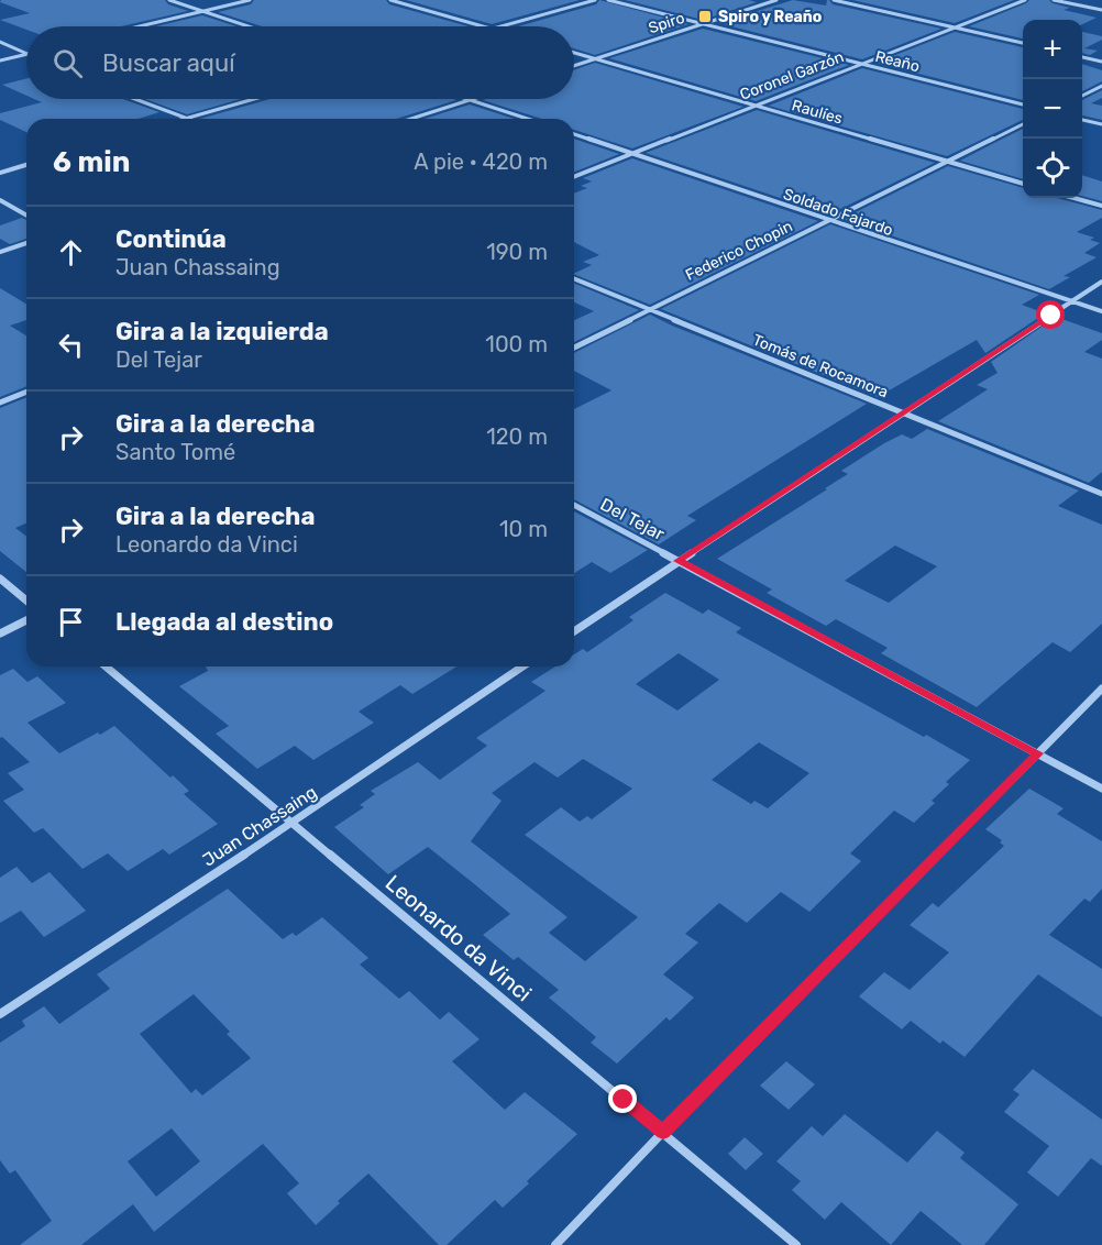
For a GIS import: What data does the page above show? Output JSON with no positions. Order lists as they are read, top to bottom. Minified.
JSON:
{"streets":{"street":["Spiro","Reaño","Coronel Garzón","Raulíes","Soldado Fajardo","Federico Chopin","Tomás de Rocamora","Del Tejar","Juan Chassaing","Leonardo da Vinci"]},"crossings":[["Spiro","Reaño"],["Spiro","Raulíes"],["Reaño","Coronel Garzón"],["Coronel Garzón","Raulíes"],["Coronel Garzón","Soldado Fajardo"],["Raulíes","Federico Chopin"],["Soldado Fajardo","Federico Chopin"],["Federico Chopin","Tomás de Rocamora"],["Juan Chassaing","Leonardo da Vinci"]],"places":{"transit":["Spiro y Reaño"]},"page":{"map_buttons":["+","−"],"search":"Buscar aquí","heading":["6 min","A pie · 420 m"],"list":[["Continúa","Juan Chassaing","190 m"],["Gira a la izquierda","Del Tejar","100 m"],["Gira a la derecha","Santo Tomé","120 m"],["Gira a la derecha","Leonardo da Vinci","10 m"],"Llegada al destino"]}}
